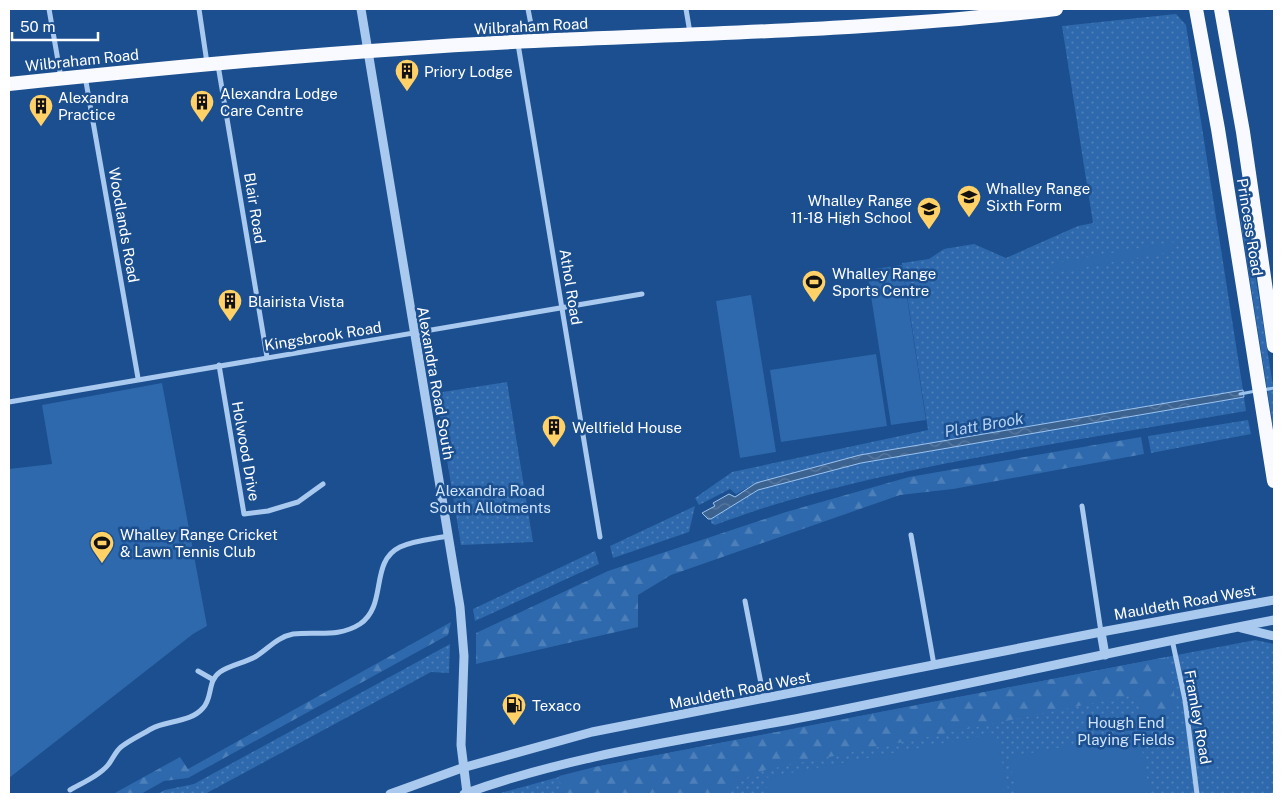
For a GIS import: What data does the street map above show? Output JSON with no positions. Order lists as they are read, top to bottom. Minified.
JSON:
{"streets":{"highway":["Wilbraham Road","Princess Road"],"street":["Blair Road","Woodlands Road","Athol Road","Kingsbrook Road","Alexandra Road South","Holwood Drive","Mauldeth Road West","Framley Road"]},"crossings":[["Wilbraham Road","Blair Road"],["Wilbraham Road","Woodlands Road"],["Wilbraham Road","Athol Road"],["Wilbraham Road","Alexandra Road South"],["Blair Road","Kingsbrook Road"],["Woodlands Road","Kingsbrook Road"],["Athol Road","Kingsbrook Road"],["Kingsbrook Road","Alexandra Road South"],["Kingsbrook Road","Holwood Drive"],["Alexandra Road South","Mauldeth Road West"]],"water":["Platt Brook"],"parks":["Alexandra Road South Allotments","Hough End Playing Fields"],"places":{"building":["Priory Lodge","Alexandra Lodge Care Centre","Alexandra Practice","Blairista Vista","Wellfield House"],"school or university":["Whalley Range Sixth Form","Whalley Range 11-18 High School"],"sports":["Whalley Range Sports Centre","Whalley Range Cricket & Lawn Tennis Club"],"fuel station":["Texaco"]},"scale_bar":"50 m"}
